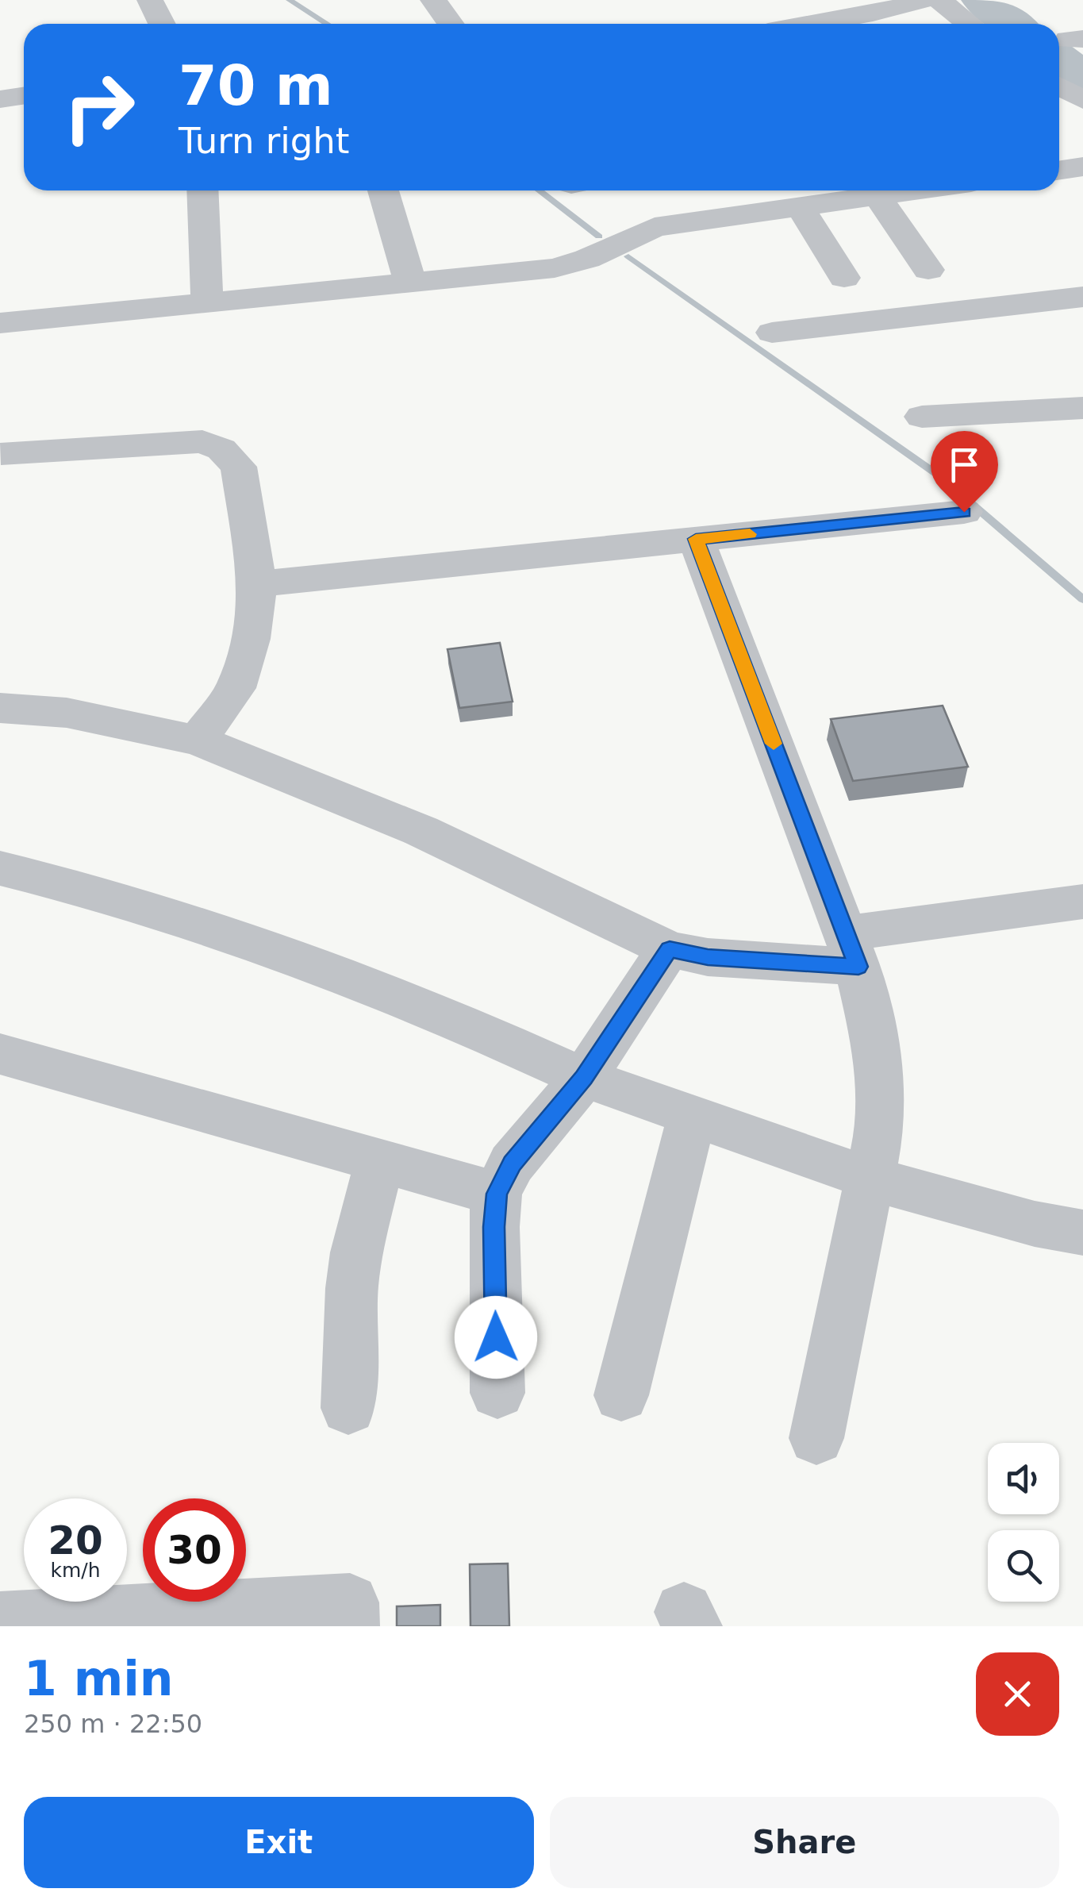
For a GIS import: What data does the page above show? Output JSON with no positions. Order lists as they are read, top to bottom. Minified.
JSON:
{"page":{"turn":["70 m","Turn right"],"speed":"20 km/h","limit":"30","heading":["1 min","250 m · 22:50"],"buttons":["Exit","Share"]}}
